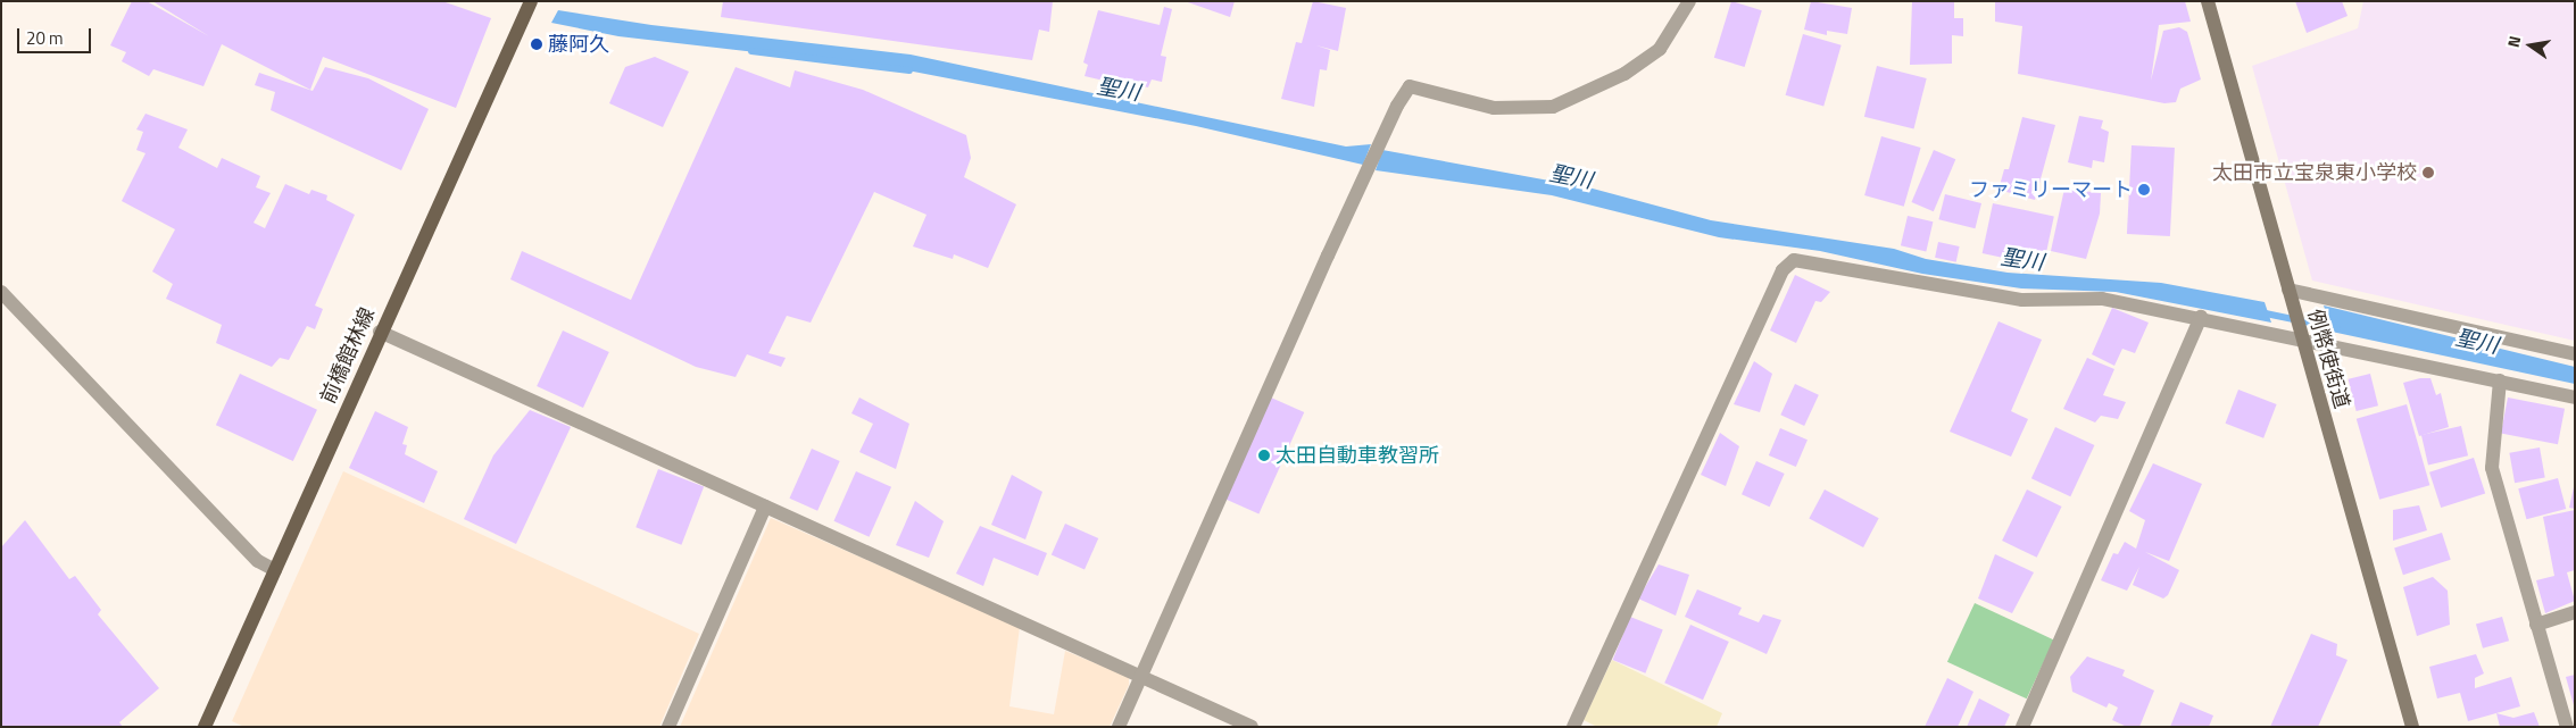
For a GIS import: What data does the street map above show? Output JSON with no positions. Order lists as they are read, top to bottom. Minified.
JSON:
{"streets":{"main road":["前橋館林線","例幣使街道"]},"water":["聖川"],"places":["藤阿久","太田市立宝泉東小学校","ファミリーマート","太田自動車教習所"],"scale_bar":"20 m","north":"left"}
